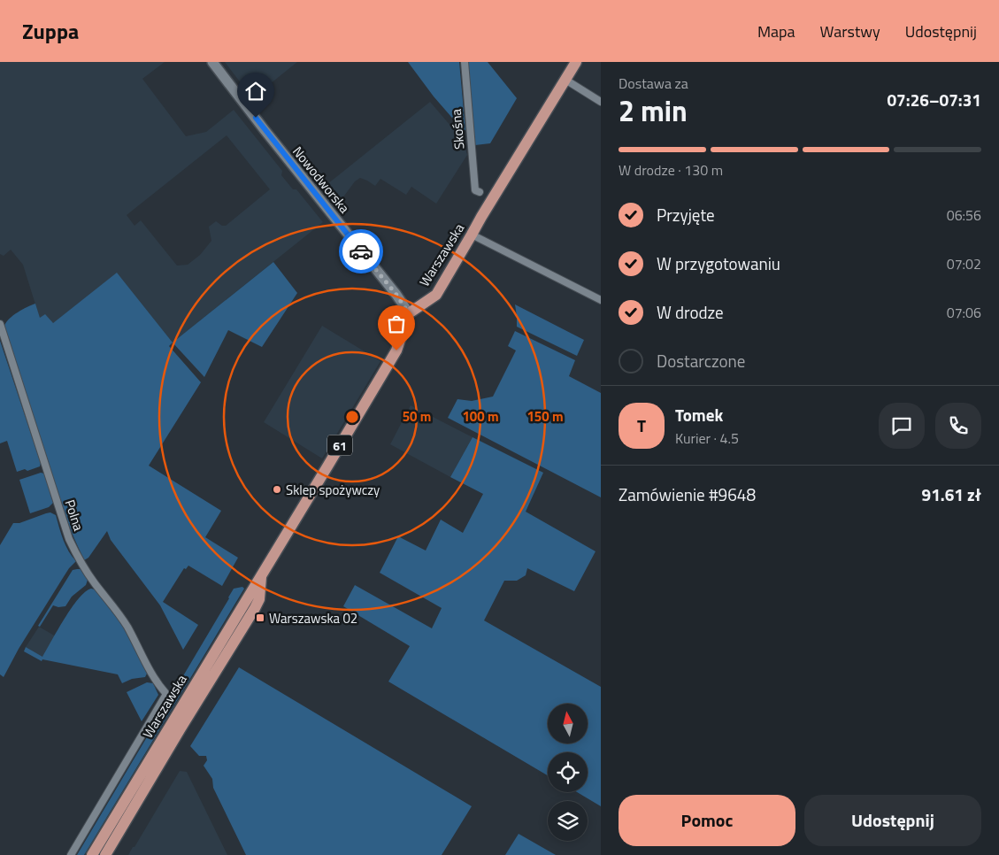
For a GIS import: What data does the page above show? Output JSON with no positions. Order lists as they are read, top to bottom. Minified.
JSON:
{"streets":{"main road":["Nowodworska","Warszawska","61"],"street":["Skośna","Polna"]},"crossings":[["Nowodworska","Warszawska"]],"places":{"other":["Sklep spożywczy"],"transit":["Warszawska 02"]},"north":"top","page":{"header":"Zuppa","nav":["Mapa","Warstwy","Udostępnij"],"heading":["2 min","Dostawa za","07:26–07:31"],"panel":["Tomek","Kurier · 4.5","Zamówienie #9648","91.61 zł"],"bar":"W drodze · 130 m","list":[["Przyjęte","06:56"],["W przygotowaniu","07:02"],["W drodze","07:06"],"Dostarczone"],"round":"T","buttons":["Pomoc","Udostępnij"]},"rings":["50 m","100 m","150 m"]}
